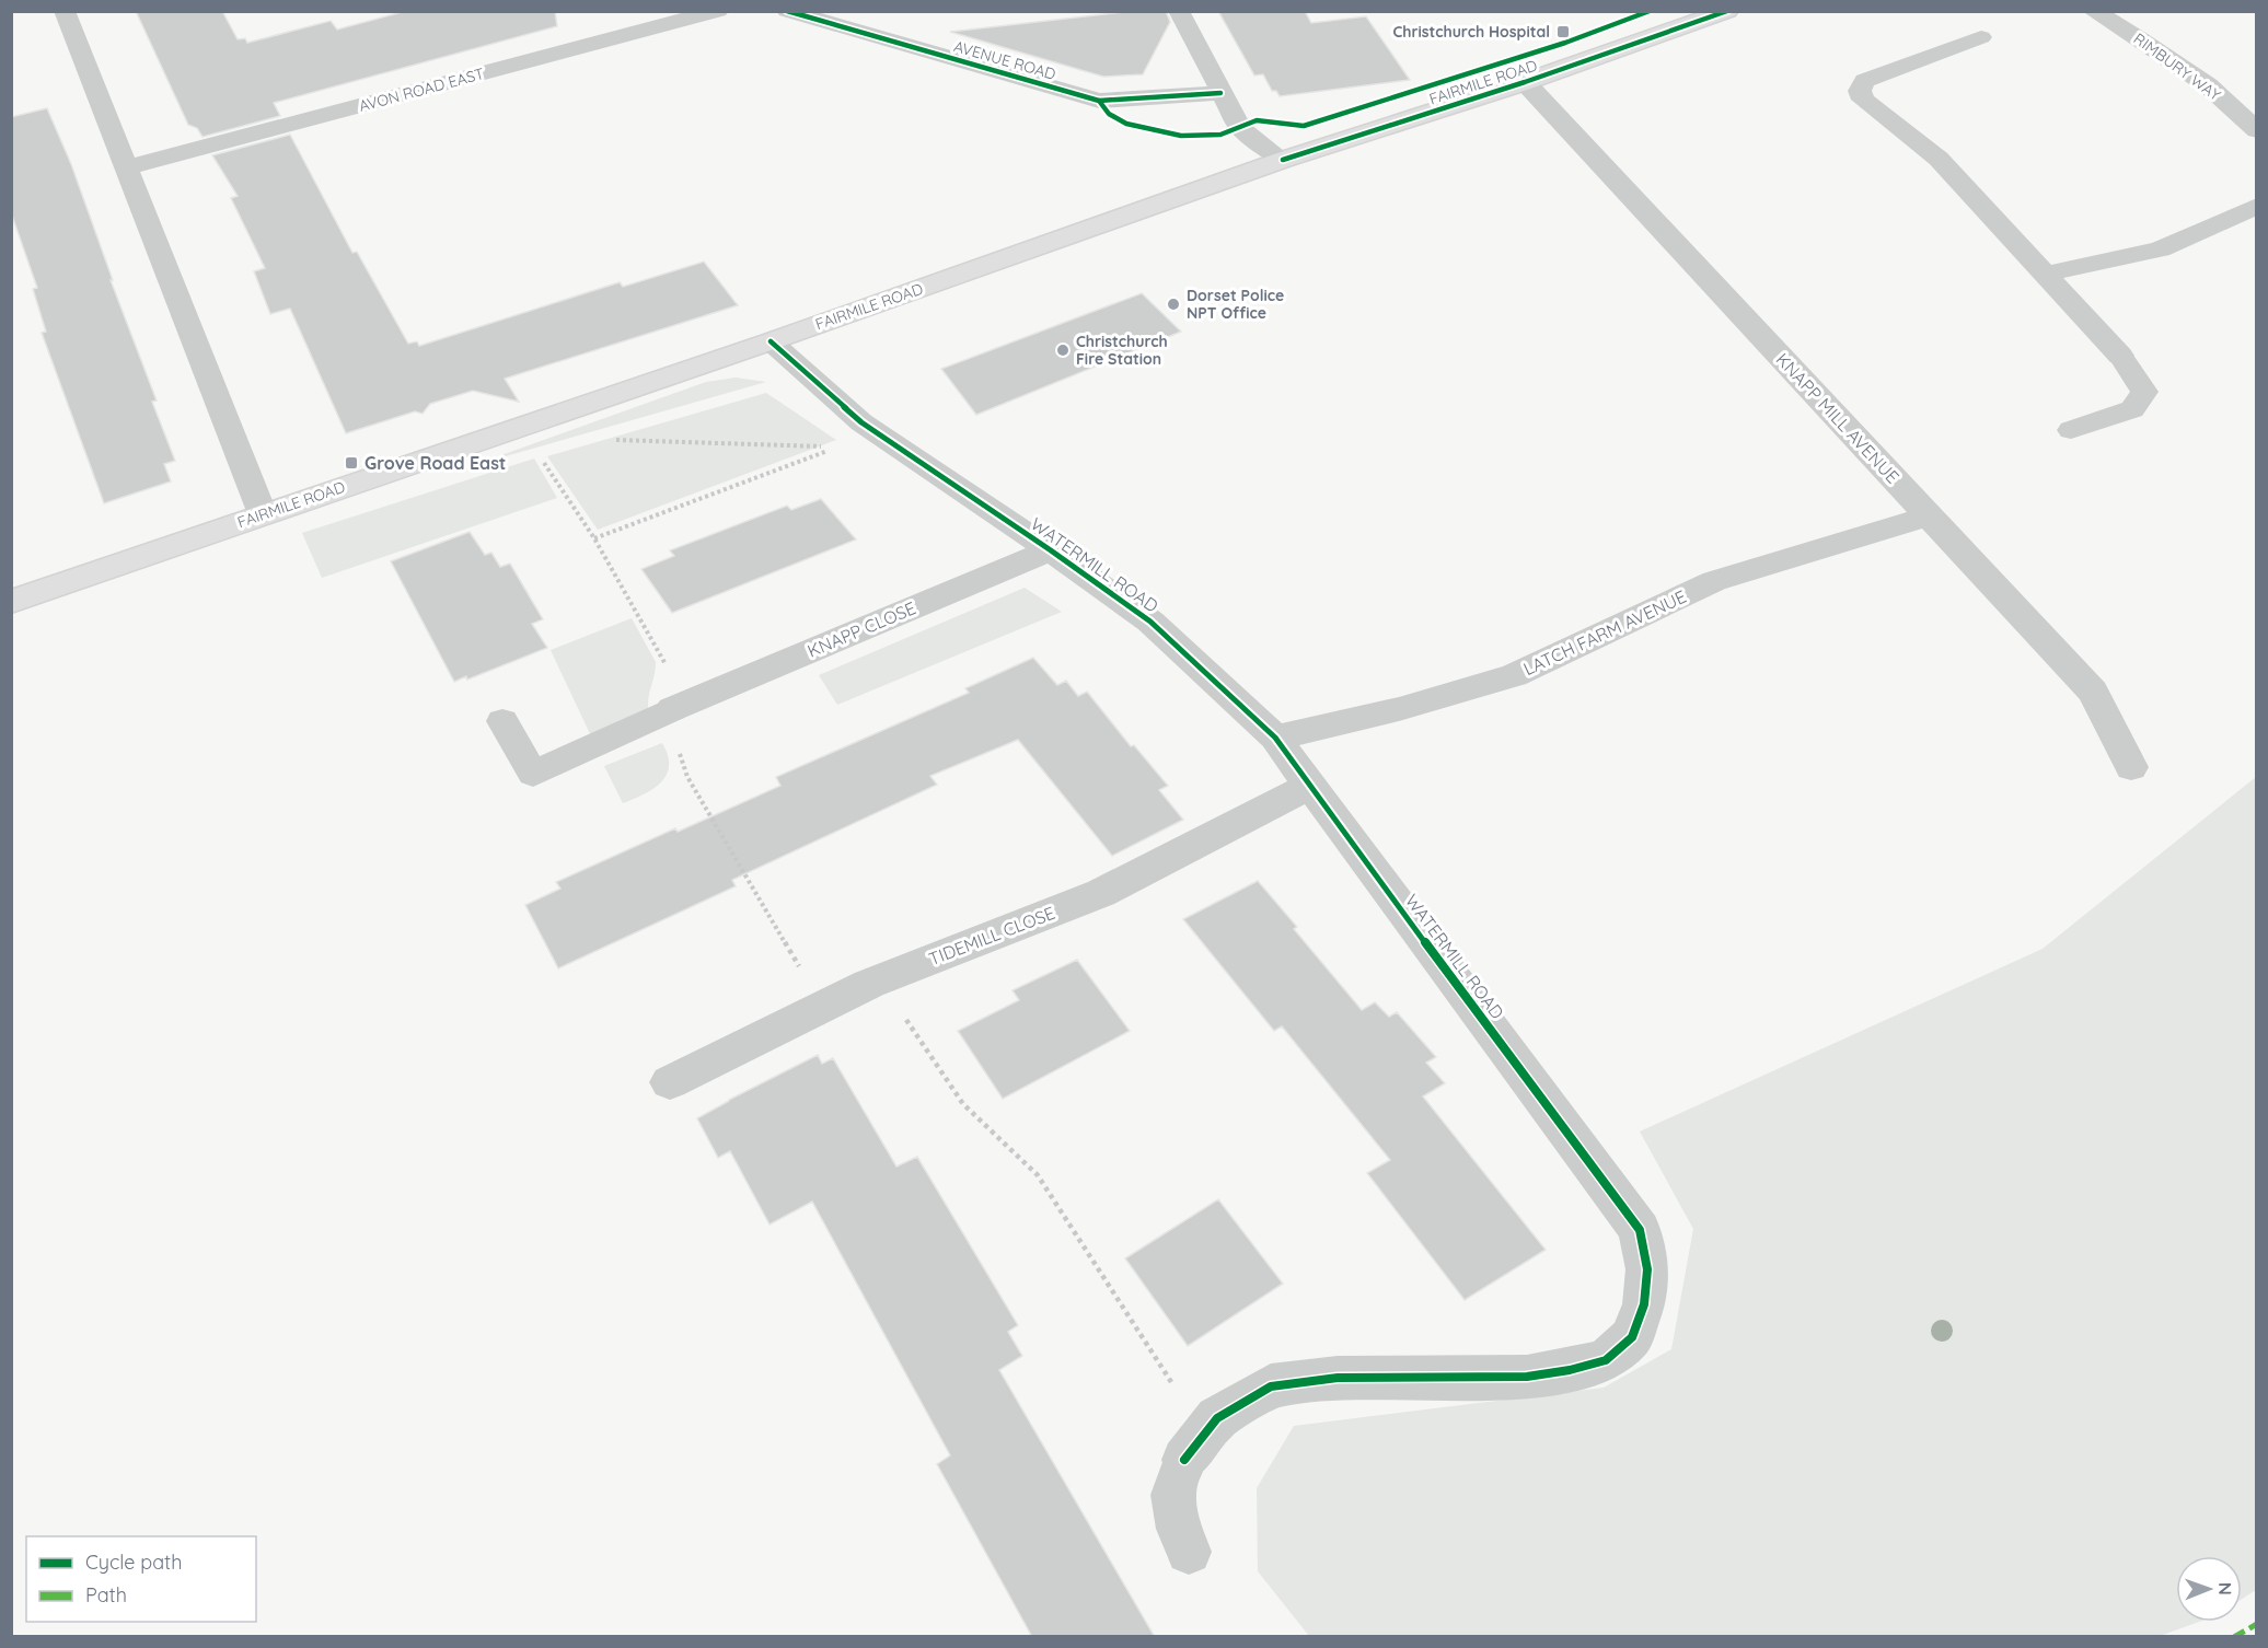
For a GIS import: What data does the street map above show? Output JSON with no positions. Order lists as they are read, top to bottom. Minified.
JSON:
{"streets":{"main road":["FAIRMILE ROAD"],"street":["AVENUE ROAD","RIMBURY WAY","AVON ROAD EAST","KNAPP MILL AVENUE","WATERMILL ROAD","KNAPP CLOSE","LATCH FARM AVENUE","TIDEMILL CLOSE"]},"crossings":[["FAIRMILE ROAD","KNAPP MILL AVENUE"],["FAIRMILE ROAD","WATERMILL ROAD"],["KNAPP MILL AVENUE","LATCH FARM AVENUE"],["WATERMILL ROAD","KNAPP CLOSE"],["WATERMILL ROAD","LATCH FARM AVENUE"],["WATERMILL ROAD","TIDEMILL CLOSE"]],"places":{"transit":["Christchurch Hospital","Grove Road East"],"other":["Dorset Police NPT Office","Christchurch Fire Station"]},"legend":["Cycle path","Path"],"north":"right"}
